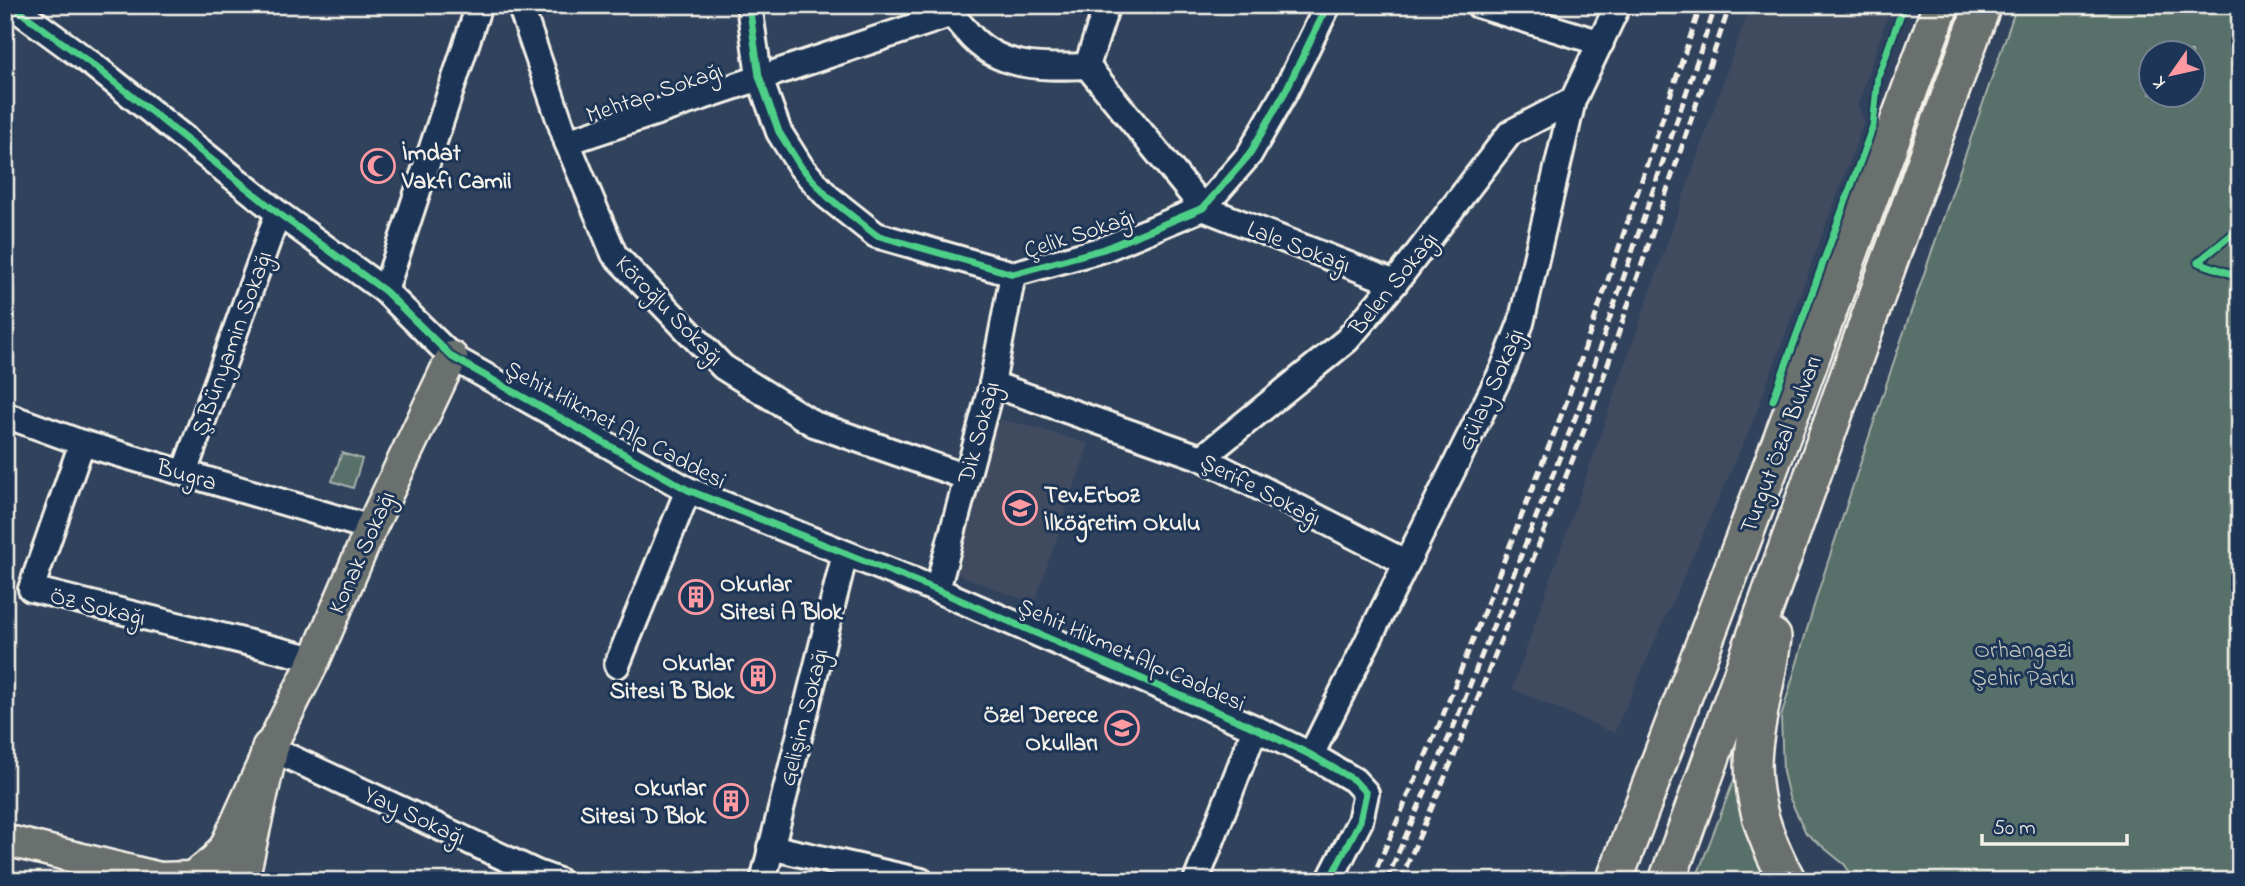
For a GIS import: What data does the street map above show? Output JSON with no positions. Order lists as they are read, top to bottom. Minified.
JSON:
{"streets":{"highway":["Turgut Özal Bulvarı"],"main road":["Konak Sokağı"],"street":["Mehtap Sokağı","Çelik Sokağı","Lale Sokağı","Belen Sokağı","Köroğlu Sokağı","Ş.Bünyamin Sokağı","Gülay Sokağı","Şehit Hikmet Alp Caddesi","Dik Sokağı","Bugra","Şerife Sokağı","Öz Sokağı","Gelişim Sokağı","Yay Sokağı"]},"crossings":[["Mehtap Sokağı","Çelik Sokağı"],["Mehtap Sokağı","Köroğlu Sokağı"],["Çelik Sokağı","Lale Sokağı"],["Çelik Sokağı","Dik Sokağı"],["Lale Sokağı","Belen Sokağı"],["Belen Sokağı","Gülay Sokağı"],["Belen Sokağı","Şerife Sokağı"],["Köroğlu Sokağı","Dik Sokağı"],["Ş.Bünyamin Sokağı","Şehit Hikmet Alp Caddesi"],["Ş.Bünyamin Sokağı","Bugra"],["Gülay Sokağı","Şehit Hikmet Alp Caddesi"],["Gülay Sokağı","Şerife Sokağı"],["Şehit Hikmet Alp Caddesi","Dik Sokağı"],["Şehit Hikmet Alp Caddesi","Konak Sokağı"],["Şehit Hikmet Alp Caddesi","Gelişim Sokağı"],["Dik Sokağı","Şerife Sokağı"],["Bugra","Konak Sokağı"],["Bugra","Öz Sokağı"],["Konak Sokağı","Öz Sokağı"],["Konak Sokağı","Yay Sokağı"]],"parks":["Orhangazi Şehir Parkı"],"places":{"mosque":["İmdat Vakfı Camii"],"school or university":["Tev.Erboz İlköğretim Okulu","Özel Derece Okulları"],"building":["Okurlar Sitesi A Blok","Okurlar Sitesi B Blok","Okurlar Sitesi D Blok"]},"scale_bar":"50 m","north":"bottom left"}
